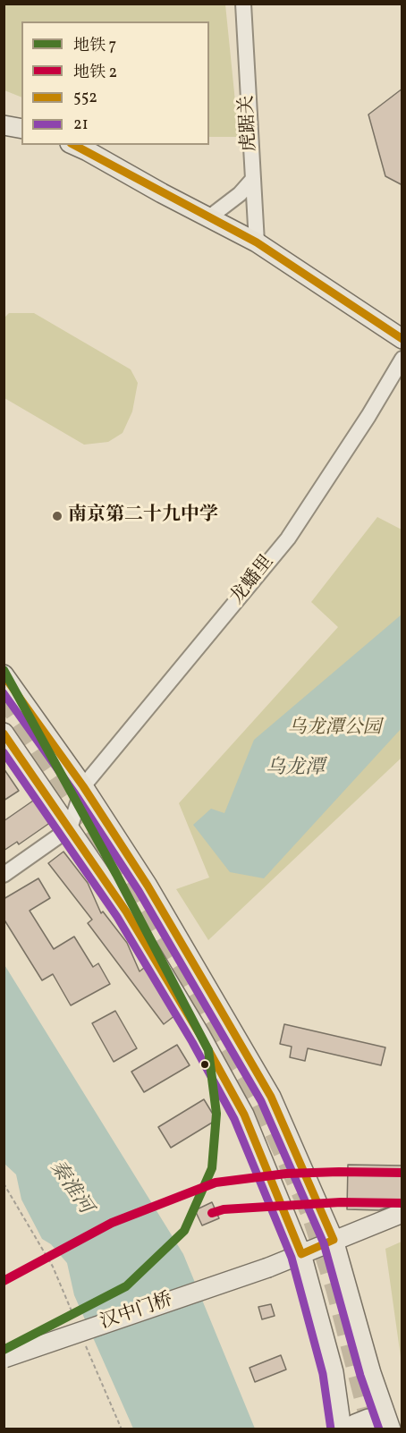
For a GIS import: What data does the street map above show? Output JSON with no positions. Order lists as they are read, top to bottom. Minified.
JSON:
{"streets":{"main road":["汉中门桥"],"street":["虎踞关","龙蟠里"]},"water":["乌龙潭","秦淮河"],"parks":["乌龙潭公园"],"places":["南京第二十九中学"],"lines":["transit line 552","metro line 7","transit line 21","metro line 2"],"legend":["地铁 7","地铁 2","552","21"]}
